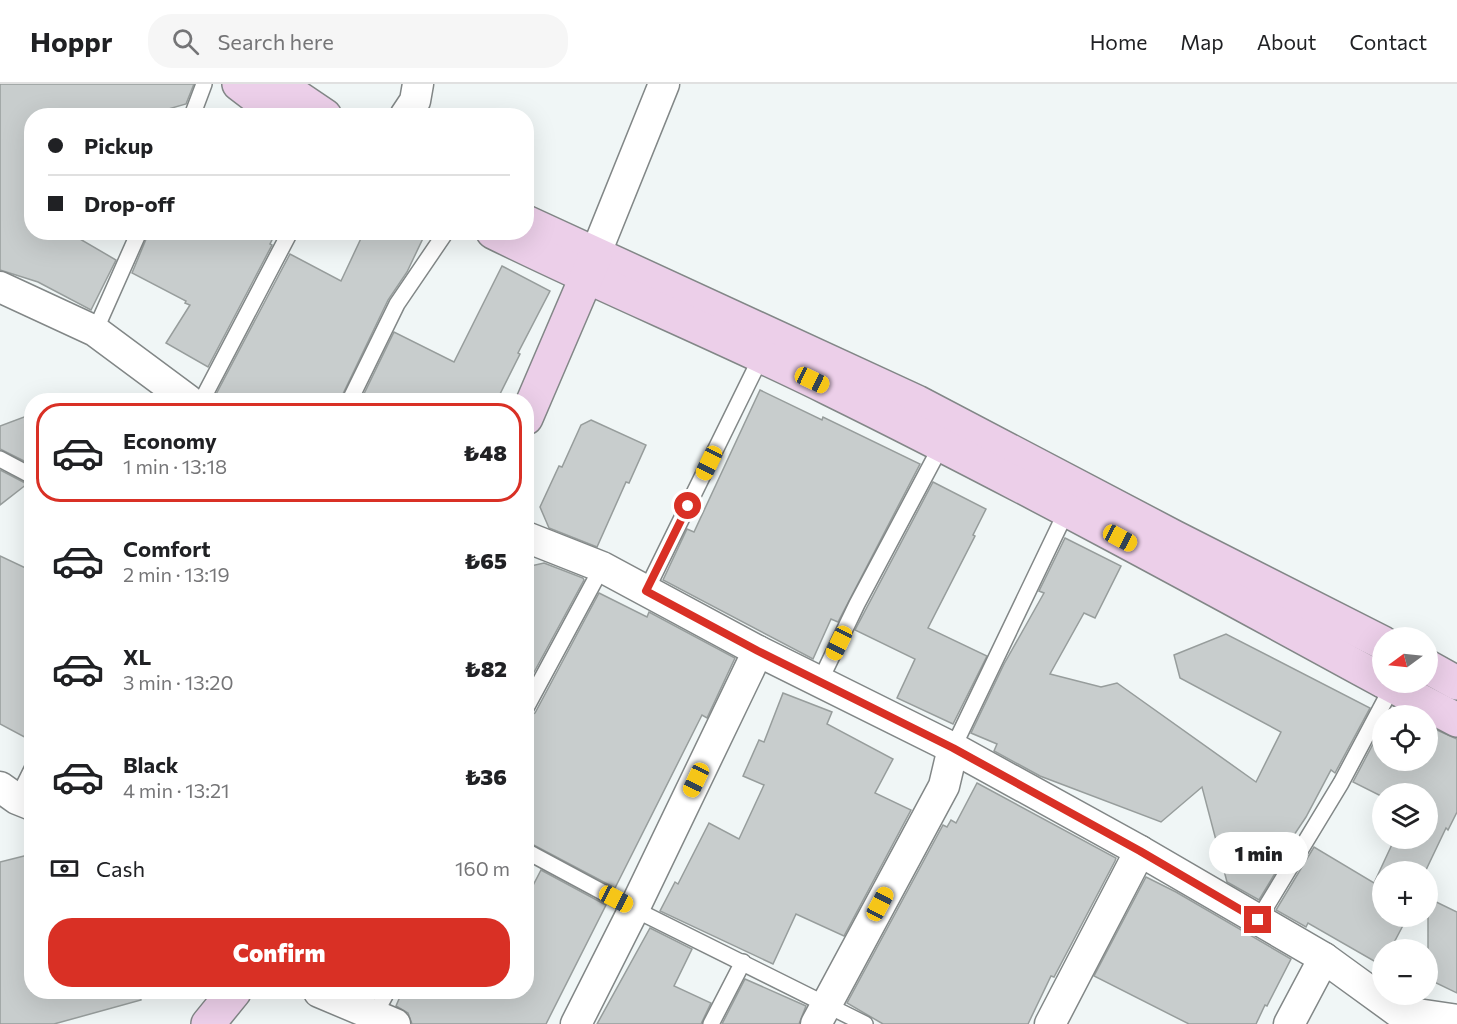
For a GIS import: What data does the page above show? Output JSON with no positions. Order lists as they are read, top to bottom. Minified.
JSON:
{"north":"left","page":{"header":"Hoppr","search":"Search here","nav":["Home","Map","About","Contact"],"banner":["Pickup","Drop-off"],"list":[{"name":"Economy","note":"1 min · 13:18","value":"₺48"},{"name":"Comfort","note":"2 min · 13:19","value":"₺65"},{"name":"XL","note":"3 min · 13:20","value":"₺82"},{"name":"Black","note":"4 min · 13:21","value":"₺36"}],"map_buttons":["+","−"],"bubble":"1 min","pay":["Cash","160 m"],"buttons":"Confirm"}}
